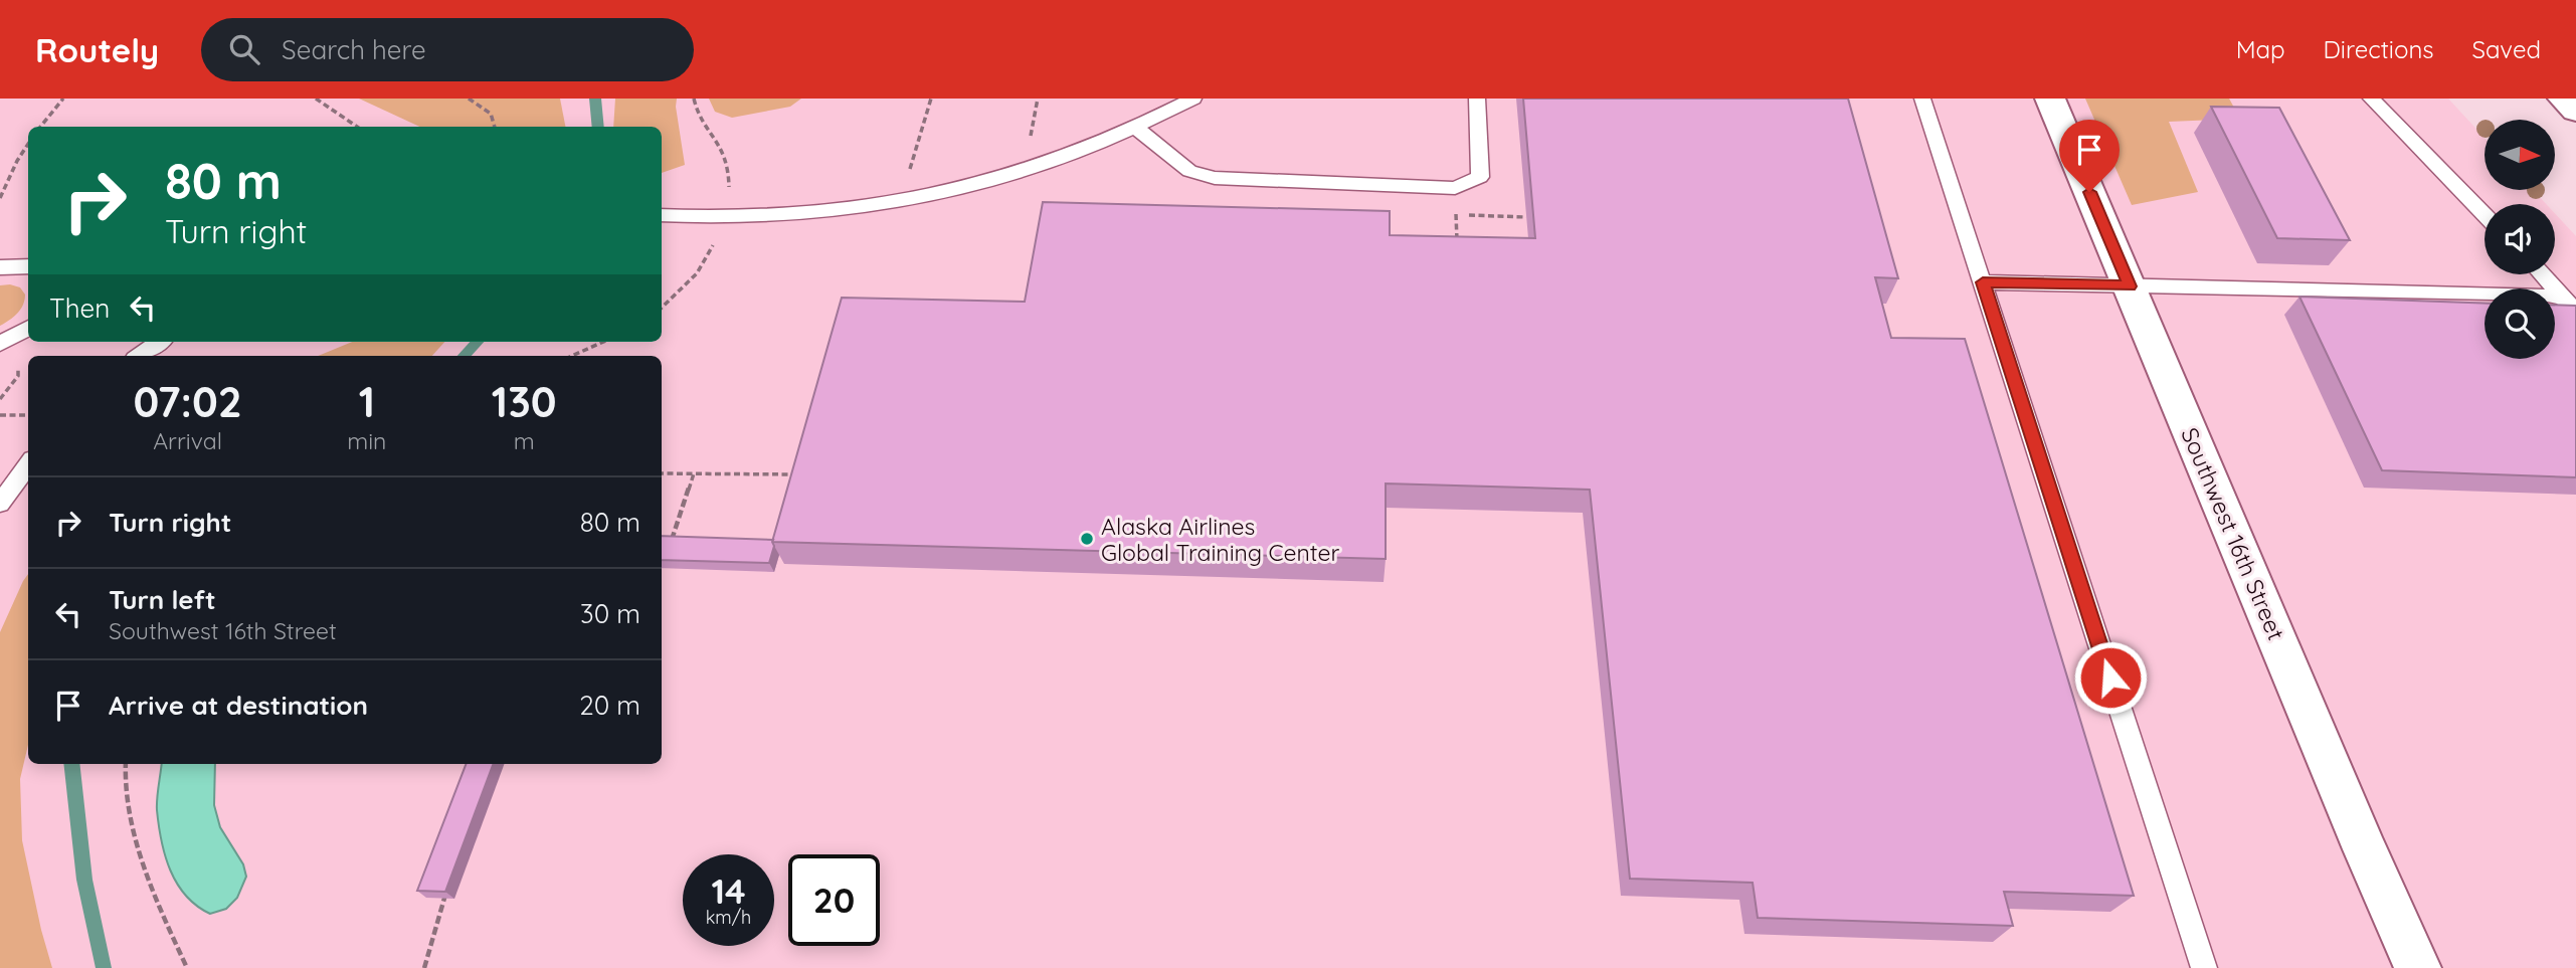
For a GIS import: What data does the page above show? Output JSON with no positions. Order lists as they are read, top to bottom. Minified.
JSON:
{"streets":{"main road":["Southwest 16th Street"]},"places":["Alaska Airlines Global Training Center"],"north":"right","page":{"header":"Routely","search":"Search here","nav":["Map","Directions","Saved"],"turn":["80 m","Turn right"],"then":"Then","eta":["07:02","Arrival","1","min","130","m"],"list":[{"name":"Turn right","value":"80 m"},{"name":"Turn left","note":"Southwest 16th Street","value":"30 m"},{"name":"Arrive at destination","value":"20 m"}],"speed":"14 km/h","limit":"20"}}
